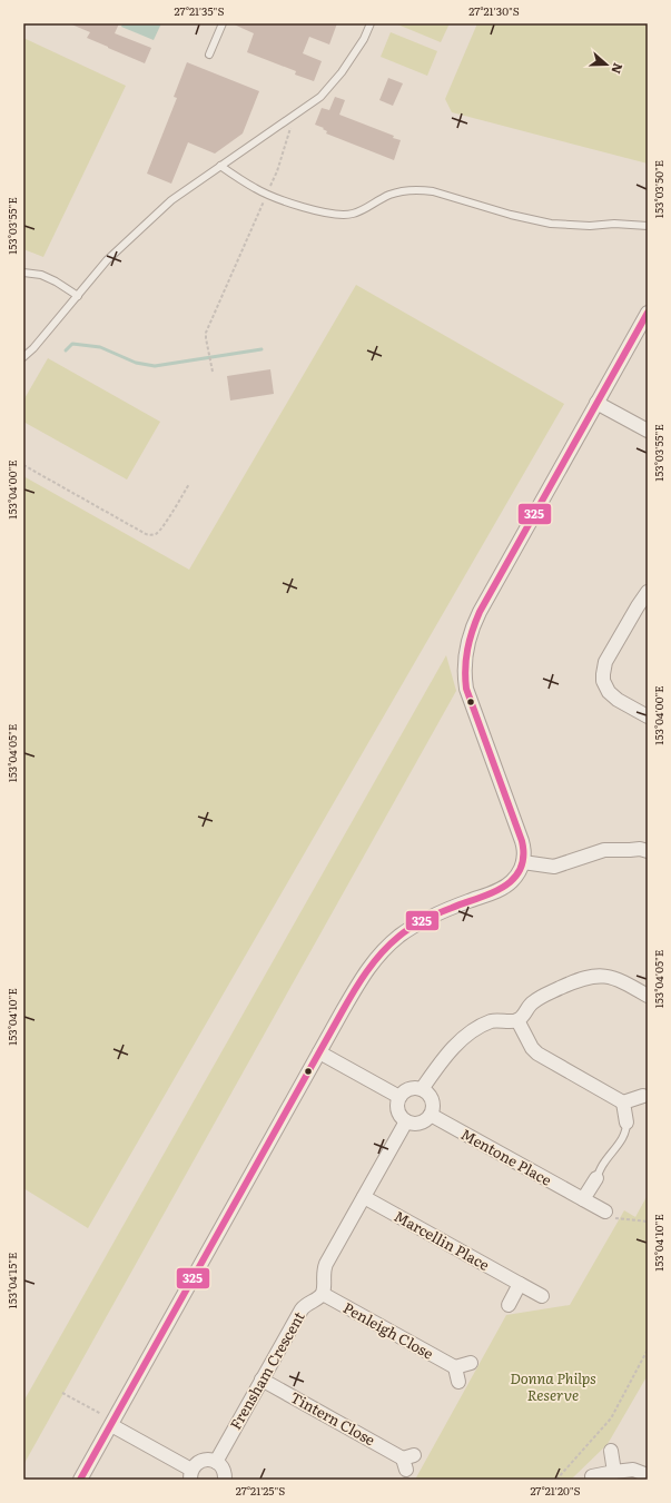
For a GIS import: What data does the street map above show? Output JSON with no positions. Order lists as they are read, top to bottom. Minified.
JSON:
{"streets":{"street":["Mentone Place","Marcellin Place","Penleigh Close","Frensham Crescent","Tintern Close"]},"crossings":[["Penleigh Close","Frensham Crescent"],["Frensham Crescent","Tintern Close"]],"parks":["Donna Philps Reserve"],"lines":["transit line 325"],"north":"right","coordinates":["27°21'35\"S","27°21'30\"S","153°03'50\"E","153°03'55\"E","153°04'00\"E","153°04'05\"E","153°04'10\"E","153°04'15\"E","27°21'25\"S","27°21'20\"S"]}
